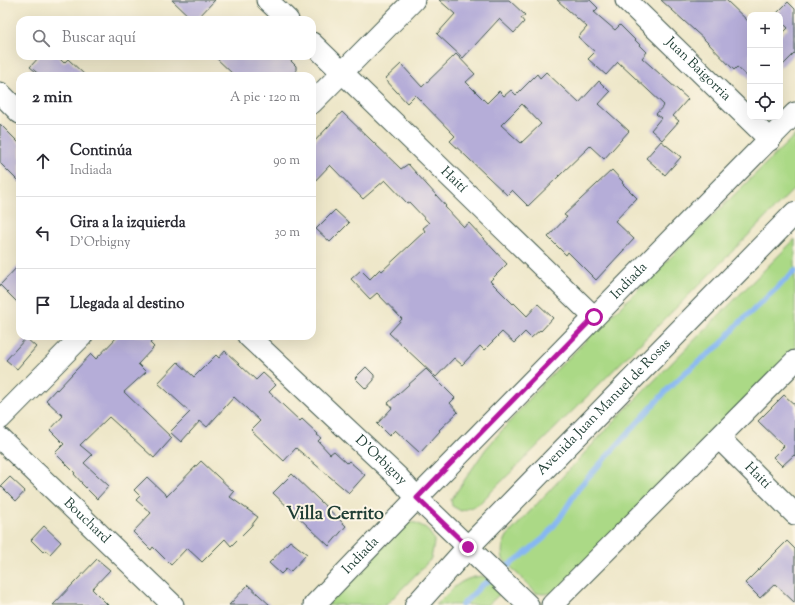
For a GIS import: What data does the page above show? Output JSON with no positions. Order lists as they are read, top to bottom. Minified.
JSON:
{"streets":{"main road":["Avenida Juan Manuel de Rosas"],"street":["Juan Baigorria","Haití","Indiada","D'Orbigny","Bouchard"]},"crossings":[["Juan Baigorria","Indiada"],["Haití","Indiada"],["Indiada","D'Orbigny"],["Avenida Juan Manuel de Rosas","D'Orbigny"]],"districts":["Villa Cerrito"],"page":{"map_buttons":["+","−"],"search":"Buscar aquí","heading":["2 min","A pie · 120 m"],"list":[["Continúa","Indiada","90 m"],["Gira a la izquierda","D'Orbigny","30 m"],"Llegada al destino"]}}
